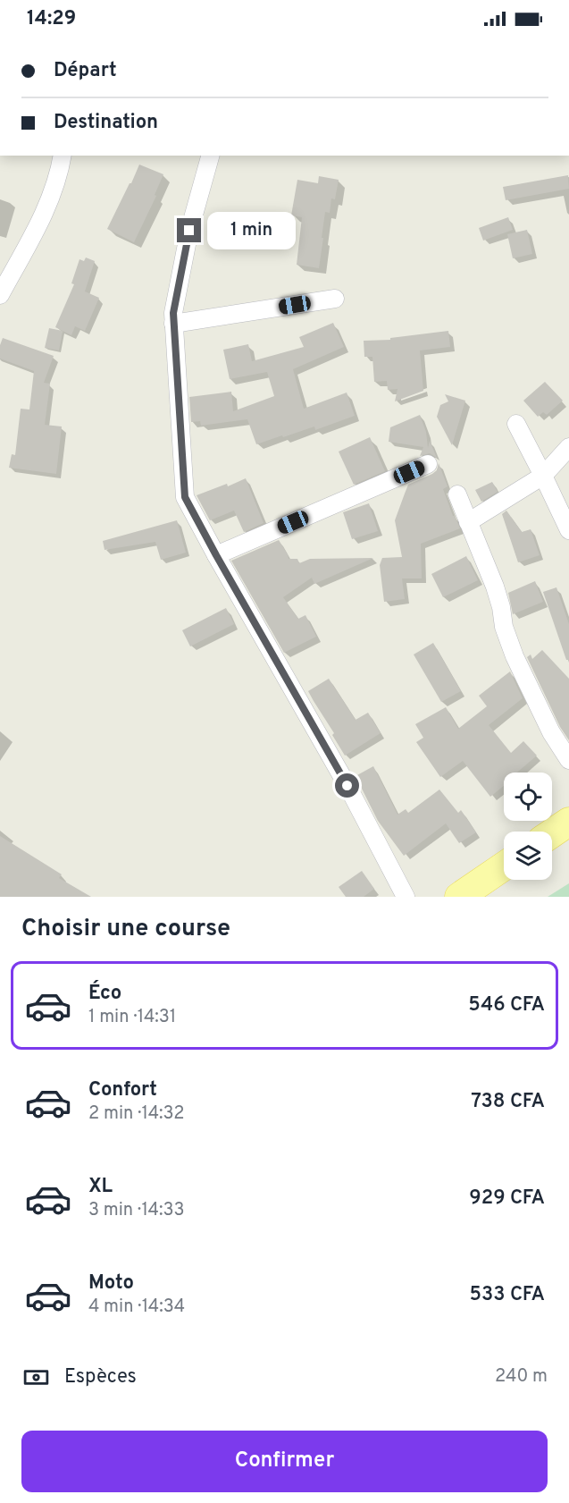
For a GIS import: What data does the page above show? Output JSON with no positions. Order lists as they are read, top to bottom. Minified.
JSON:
{"page":{"status":"14:29","banner":["Départ","Destination"],"bubble":"1 min","heading":"Choisir une course","list":[{"name":"Éco","note":"1 min · 14:31","value":"546 CFA"},{"name":"Confort","note":"2 min · 14:32","value":"738 CFA"},{"name":"XL","note":"3 min · 14:33","value":"929 CFA"},{"name":"Moto","note":"4 min · 14:34","value":"533 CFA"}],"pay":["Espèces","240 m"],"buttons":"Confirmer"}}
